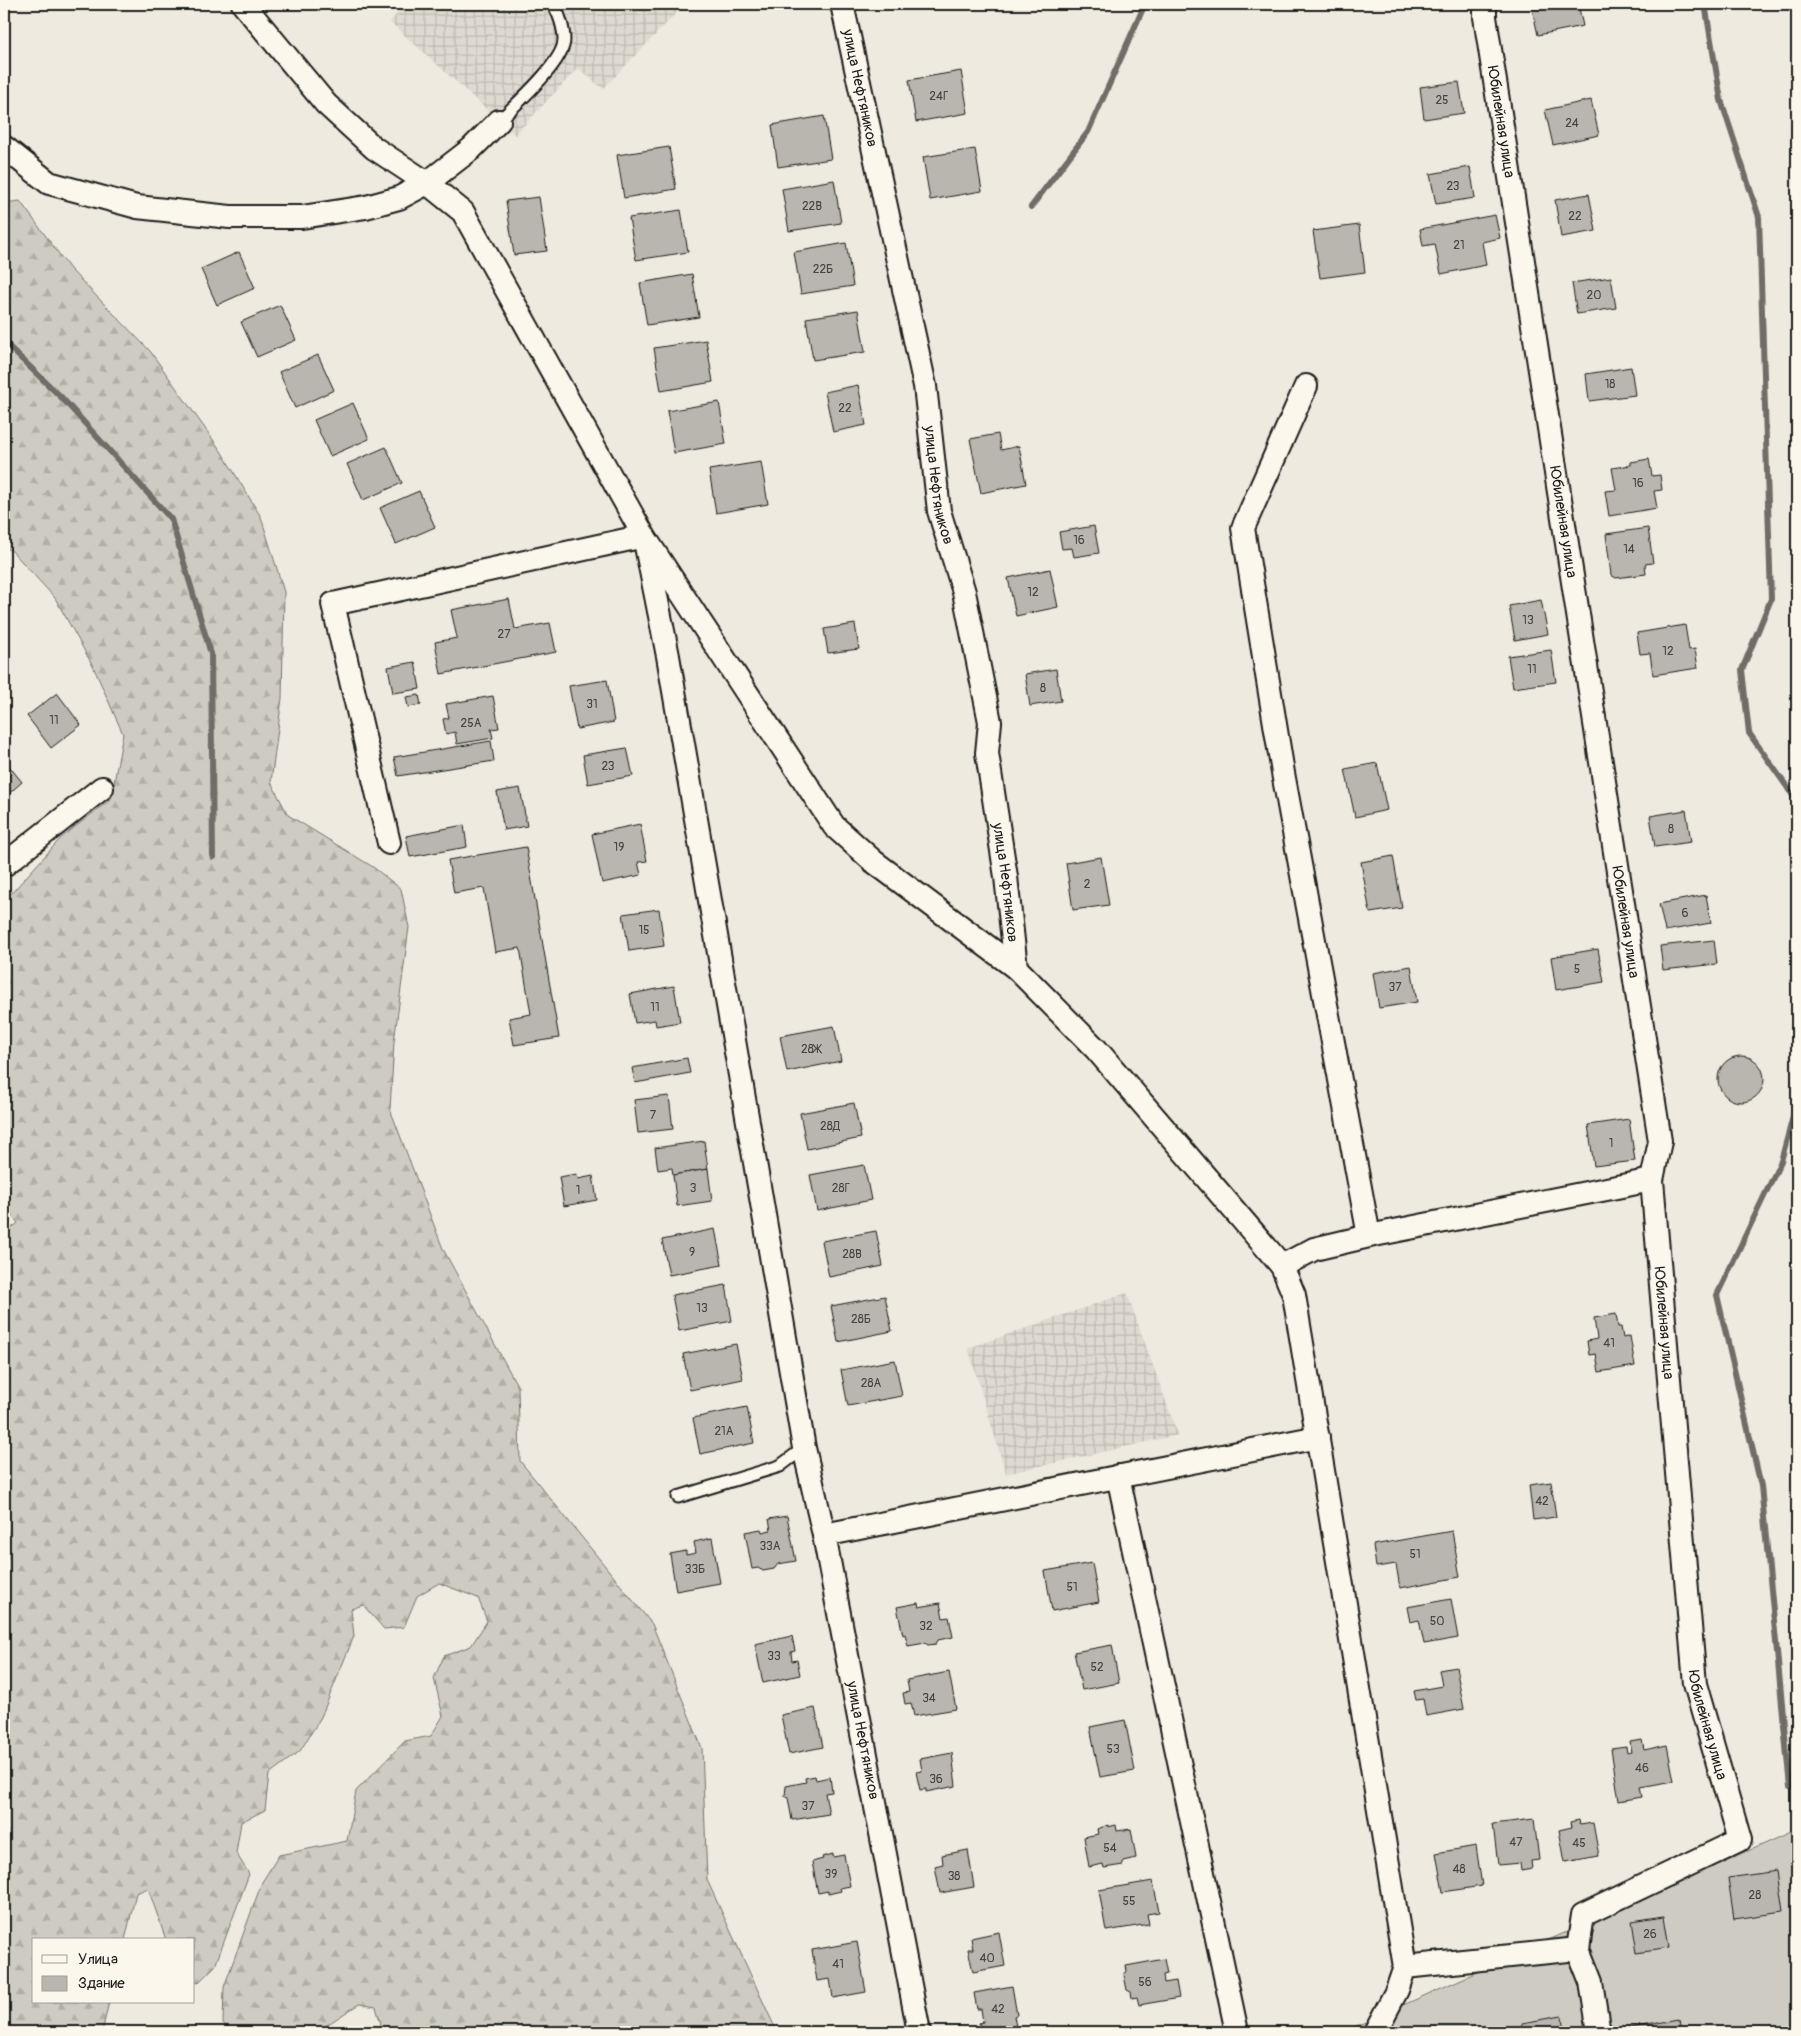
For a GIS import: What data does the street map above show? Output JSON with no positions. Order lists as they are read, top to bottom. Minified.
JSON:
{"streets":{"street":["улица Нефтяников","Юбилейная улица"]},"house_numbers":["24Г","25","24","23","22В","22","21","22Б","20","18","22","16","16","14","12","13","27","12","11","8","31","11","25А","23","8","19","2","6","15","5","37","11","28Ж","7","28Д","1","3","28Г","1","9","28В","13","28Б","41","28А","21А","42","33А","51","33Б","51","50","32","33","52","34","53","46","36","37","47","45","54","48","39","38","28","55","26","40","41","56","42"],"legend":["Улица","Здание"]}
